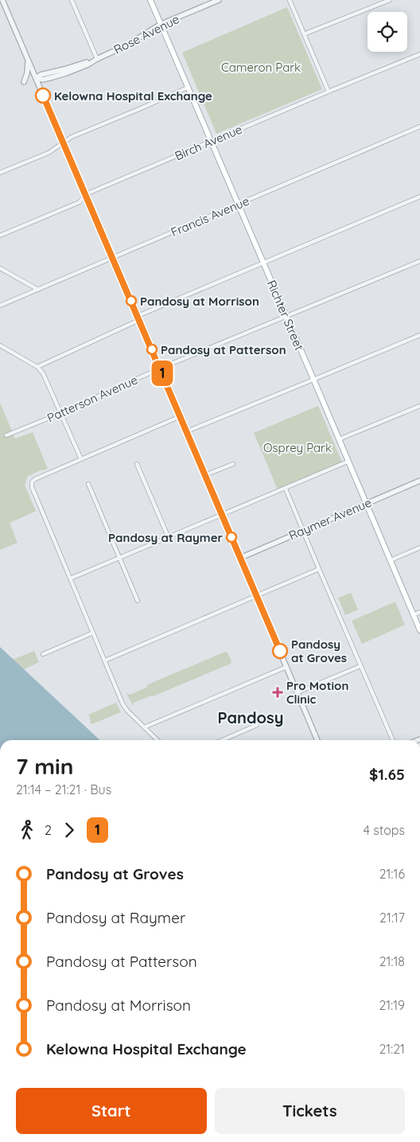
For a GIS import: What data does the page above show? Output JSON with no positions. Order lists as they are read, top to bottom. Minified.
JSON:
{"streets":{"main road":["Richter Street"],"street":["Rose Avenue","Birch Avenue","Francis Avenue","Patterson Avenue","Raymer Avenue"]},"crossings":[["Rose Avenue","Richter Street"],["Birch Avenue","Richter Street"],["Francis Avenue","Richter Street"],["Richter Street","Patterson Avenue"],["Richter Street","Raymer Avenue"]],"districts":["Pandosy"],"parks":["Cameron Park","Osprey Park"],"places":{"other":["Kelowna Hospital Exchange","Pandosy at Morrison","Pandosy at Patterson","Pandosy at Raymer","Pandosy at Groves"],"health":["Pro Motion Clinic"]},"lines":["bus line 1"],"page":{"on_map":"1","heading":["7 min","21:14 – 21:21 · Bus","$1.65"],"legs":["2","1","4 stops"],"list":[{"name":"Pandosy at Groves","value":"21:16"},{"name":"Pandosy at Raymer","value":"21:17"},{"name":"Pandosy at Patterson","value":"21:18"},{"name":"Pandosy at Morrison","value":"21:19"},{"name":"Kelowna Hospital Exchange","value":"21:21"}],"buttons":["Start","Tickets"]}}
